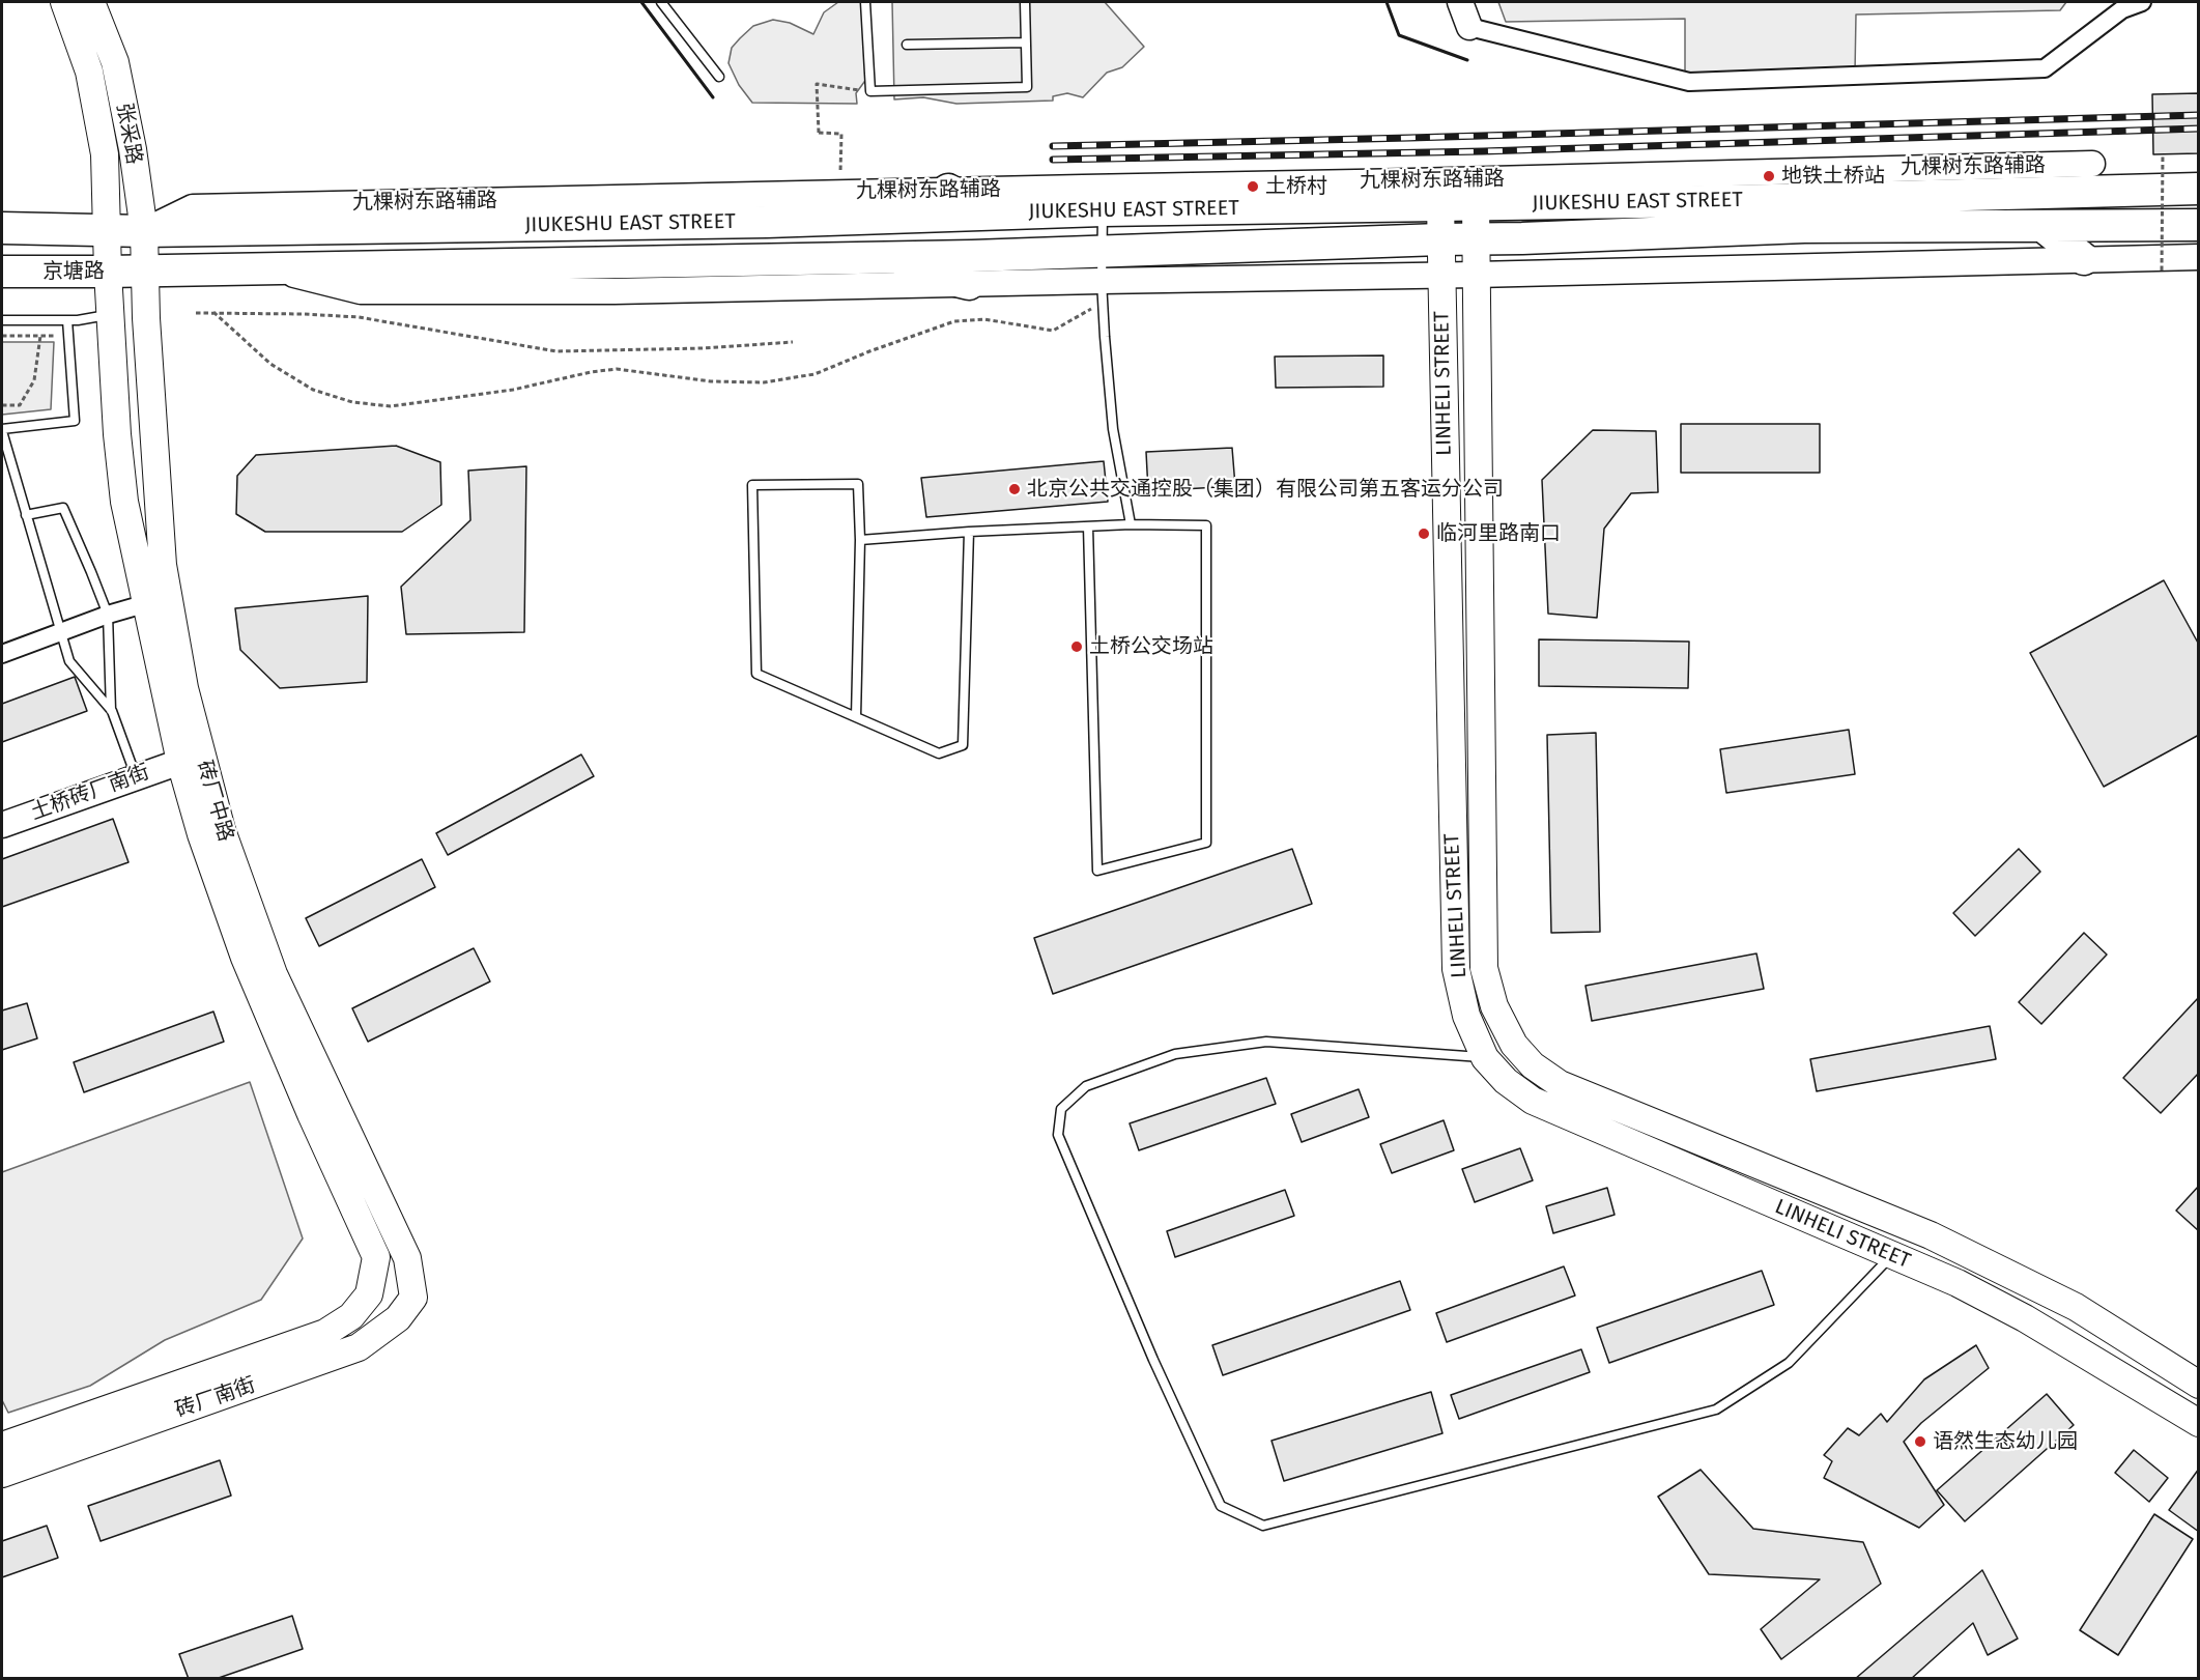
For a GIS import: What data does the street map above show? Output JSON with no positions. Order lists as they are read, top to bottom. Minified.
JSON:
{"streets":{"highway":["JIUKESHU EAST STREET","京塘路"],"main road":["张采路","LINHELI STREET","砖厂中路","砖厂南街"],"street":["九棵树东路辅路","土桥砖厂南街"]},"crossings":[["张采路","九棵树东路辅路"],["张采路","JIUKESHU EAST STREET"],["张采路","京塘路"],["张采路","砖厂中路"],["九棵树东路辅路","JIUKESHU EAST STREET"],["JIUKESHU EAST STREET","京塘路"],["JIUKESHU EAST STREET","LINHELI STREET"],["JIUKESHU EAST STREET","砖厂中路"],["京塘路","砖厂中路"],["土桥砖厂南街","砖厂中路"],["砖厂中路","砖厂南街"]],"places":["地铁土桥站","土桥村","北京公共交通控股（集团）有限公司第五客运分公司","临河里路南口","土桥公交场站","语然生态幼儿园"]}
